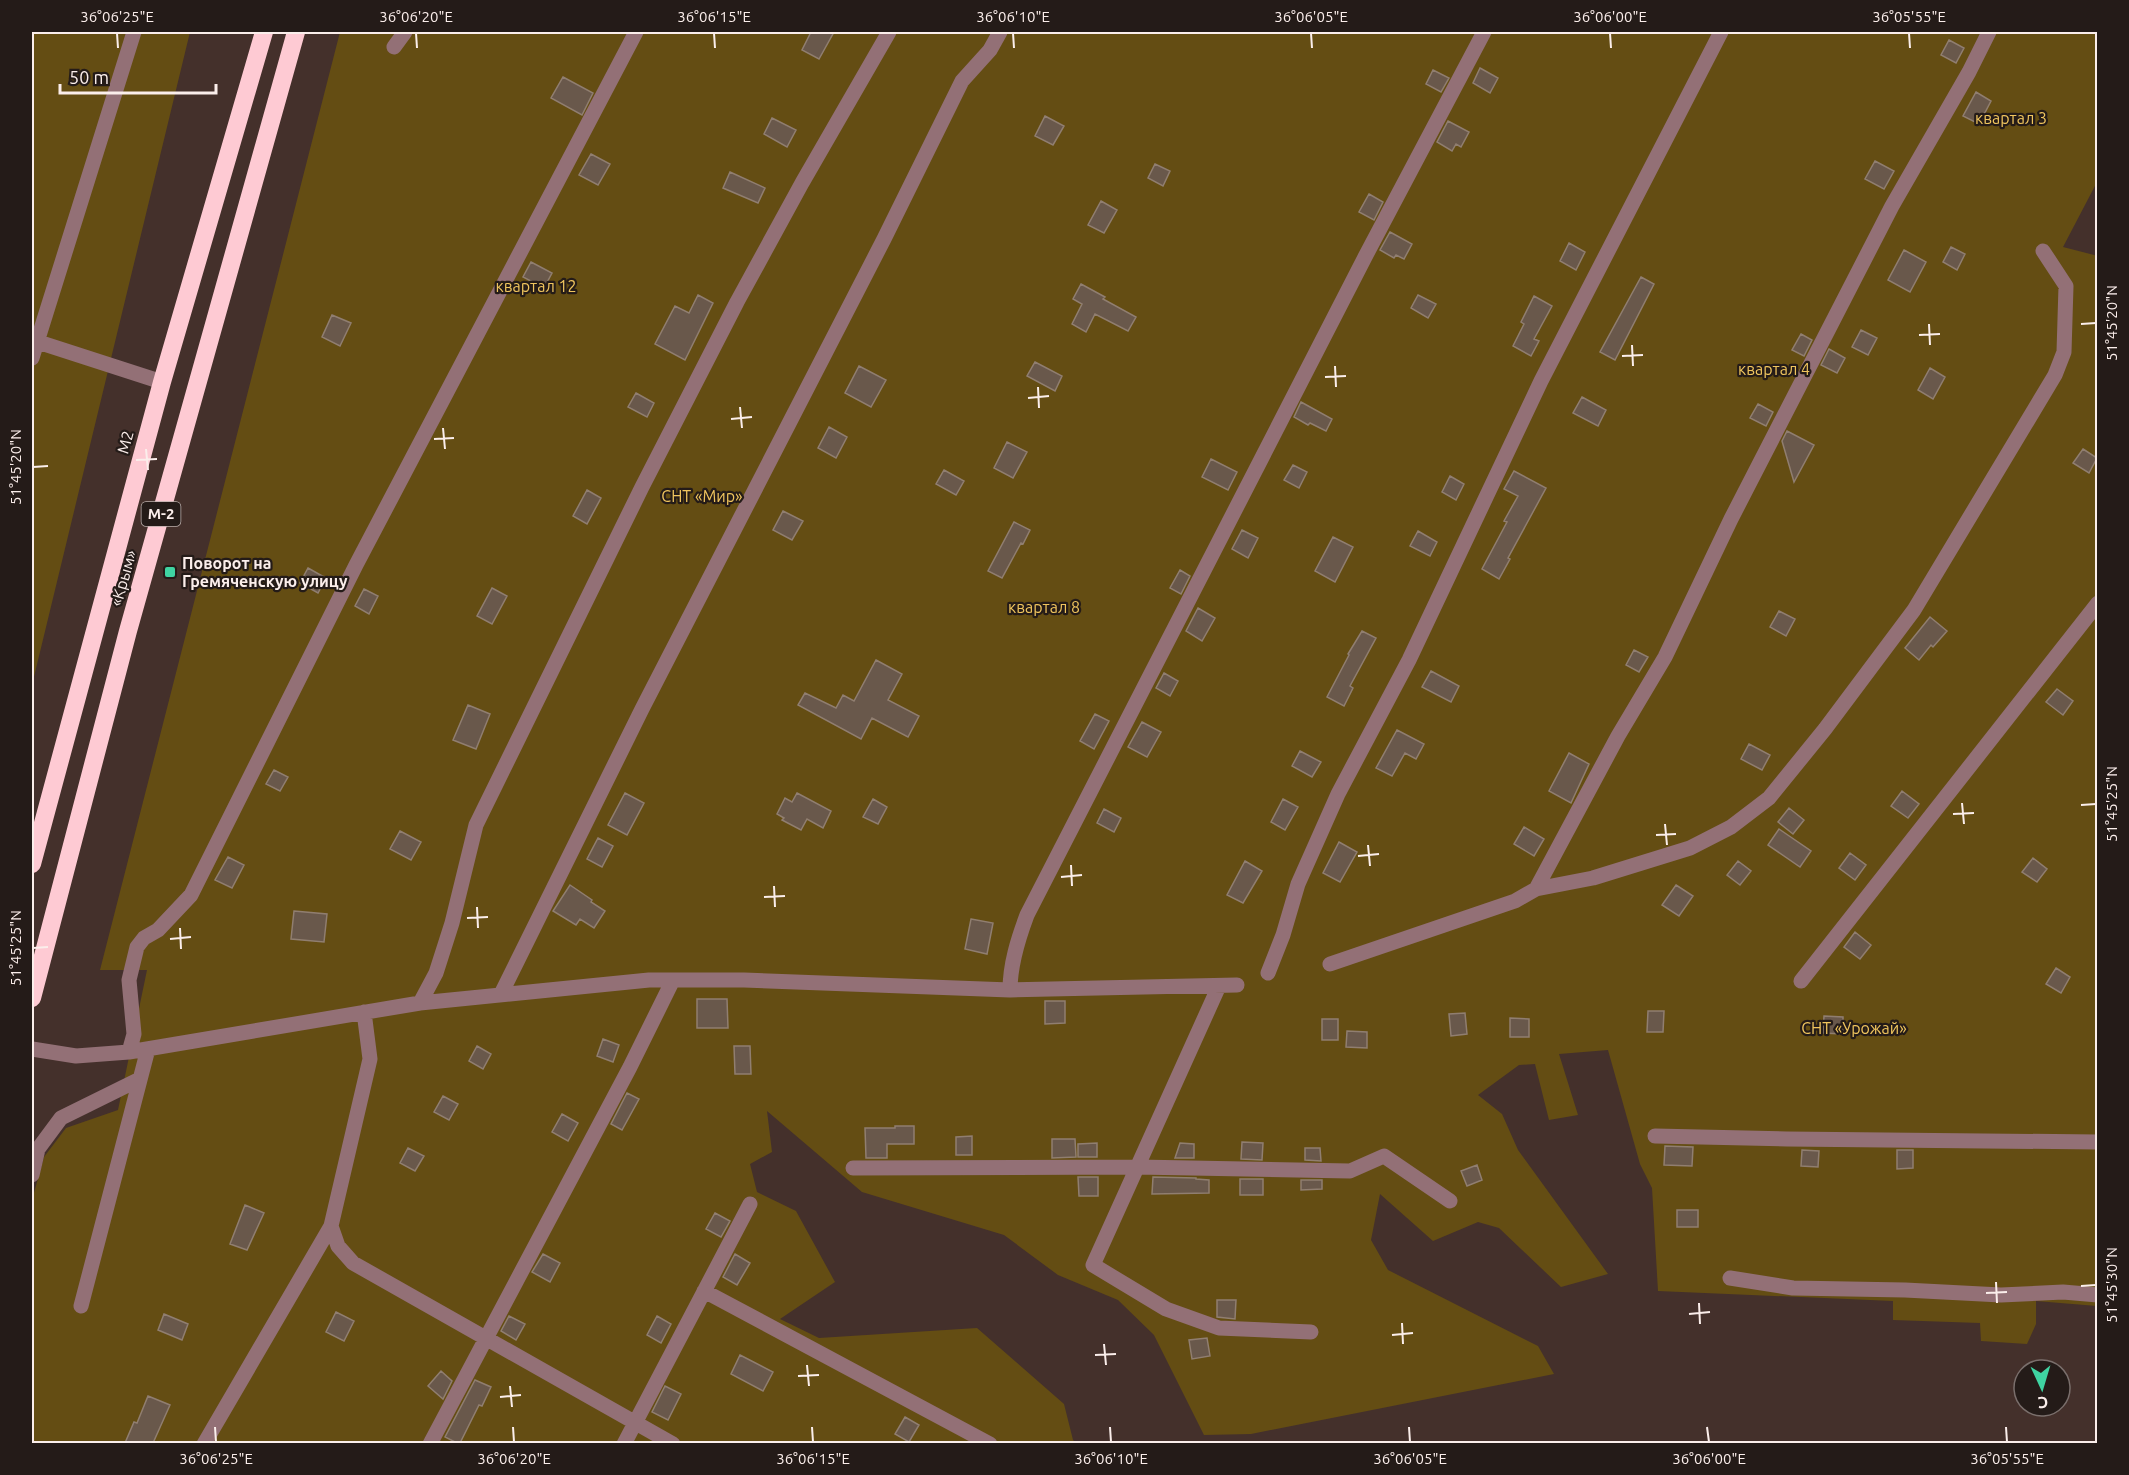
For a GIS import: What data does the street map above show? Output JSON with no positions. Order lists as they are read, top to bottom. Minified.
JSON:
{"streets":{"highway":["М2","М-2","«Крым»"]},"parks":["квартал 3","квартал 12","квартал 4","СНТ «Мир»","квартал 8","СНТ «Урожай»"],"places":{"transit":["Поворот на Гремяченскую улицу"]},"scale_bar":"50 m","north":"bottom","coordinates":["36°06'25\"E","36°06'20\"E","36°06'15\"E","36°06'10\"E","36°06'05\"E","36°06'00\"E","36°05'55\"E","51°45'20\"N","51°45'25\"N","51°45'30\"N"]}
